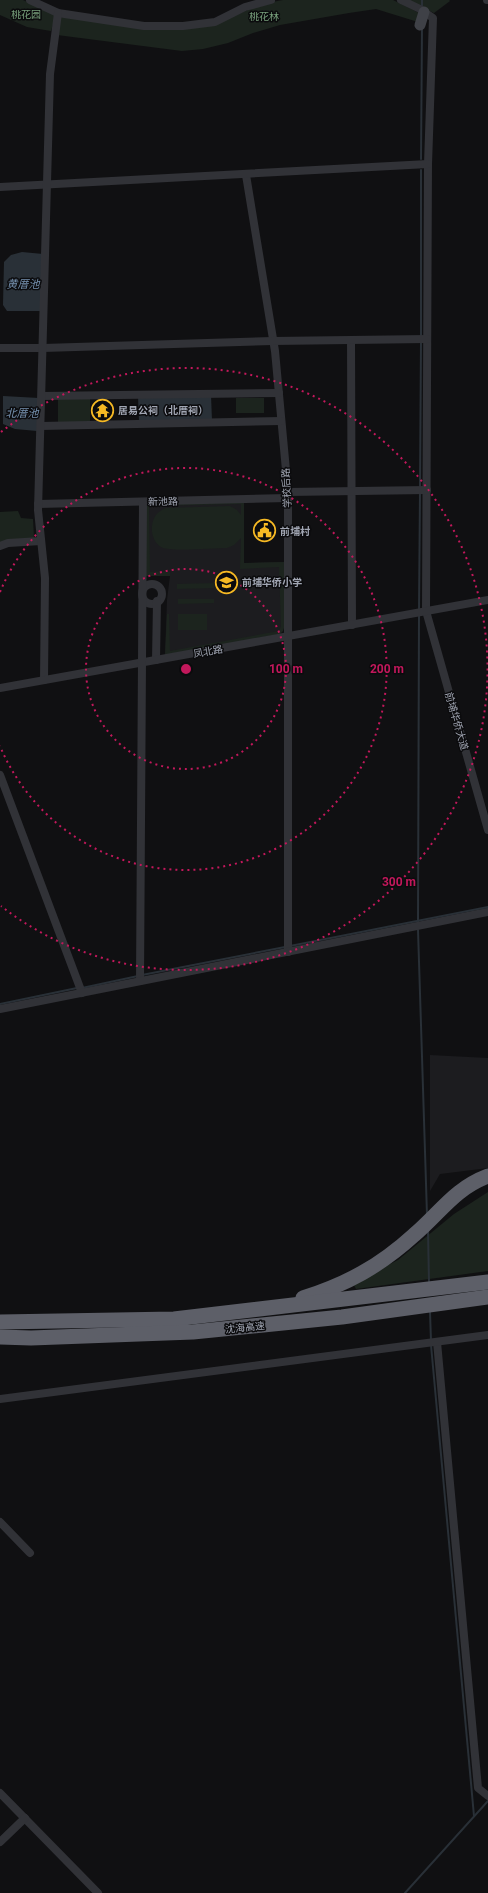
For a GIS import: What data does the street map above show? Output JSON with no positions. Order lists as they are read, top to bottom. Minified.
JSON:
{"streets":{"highway":["沈海高速"],"street":["学校后路","新池路","凤北路","前埔华侨大道"]},"crossings":[["学校后路","新池路"],["学校后路","凤北路"],["新池路","前埔华侨大道"],["凤北路","前埔华侨大道"]],"water":["黄厝池","北厝池"],"parks":["桃花园","桃花林"],"places":{"temple":["居易公祠（北厝祠）"],"public building":["前埔村"],"school or university":["前埔华侨小学"]},"rings":["100 m","200 m","300 m"]}
